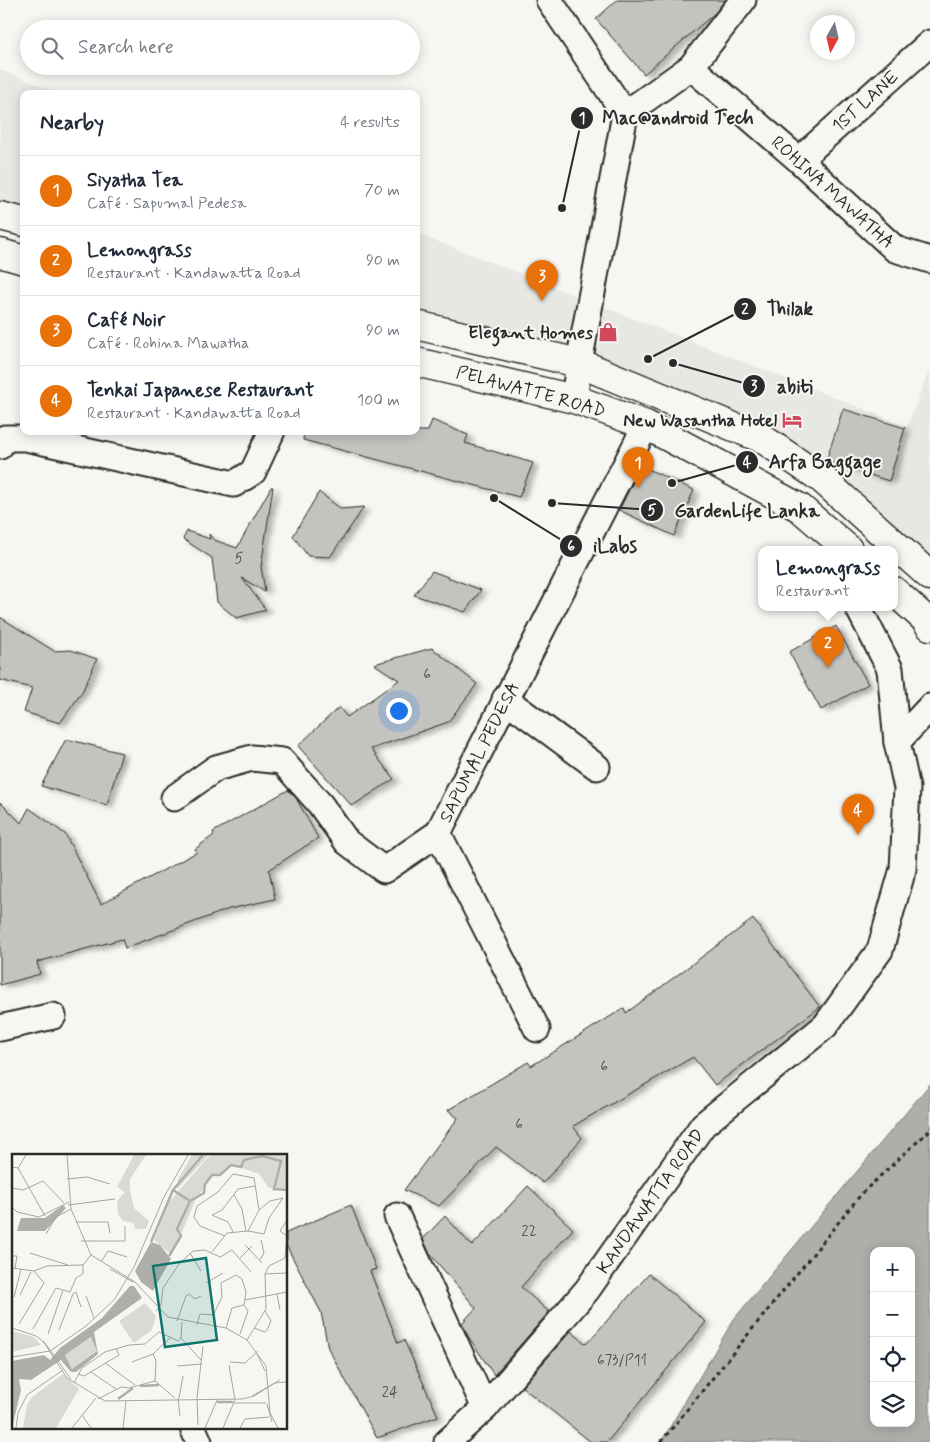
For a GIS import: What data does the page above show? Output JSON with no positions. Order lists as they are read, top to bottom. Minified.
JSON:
{"streets":{"main road":["PELAWATTE ROAD"],"street":["1ST LANE","ROHINA MAWATHA","SAPUMAL PEDESA","KANDAWATTA ROAD"]},"crossings":[["1ST LANE","ROHINA MAWATHA"],["PELAWATTE ROAD","SAPUMAL PEDESA"]],"places":{"other":["Mac@android Tech","Thilak","abiti","Arfa Baggage","iLabs","GardenLife Lanka"],"shop":["Elegant Homes"],"hotel":["New Wasantha Hotel"]},"house_numbers":["5","6","6","6","22","673/P11","24"],"north":"bottom","page":{"search":"Search here","heading":["Nearby","4 results"],"list":[{"mark":"1","name":"Siyatha Tea","note":"Café · Sapumal Pedesa","value":"70 m"},{"mark":"2","name":"Lemongrass","note":"Restaurant · Kandawatta Road","value":"90 m"},{"mark":"3","name":"Café Noir","note":"Café · Rohina Mawatha","value":"90 m"},{"mark":"4","name":"Tenkai Japanese Restaurant","note":"Restaurant · Kandawatta Road","value":"100 m"}],"pins":["3","1","2","4"],"popup":["Lemongrass","Restaurant"],"map_buttons":["+","−"]}}
